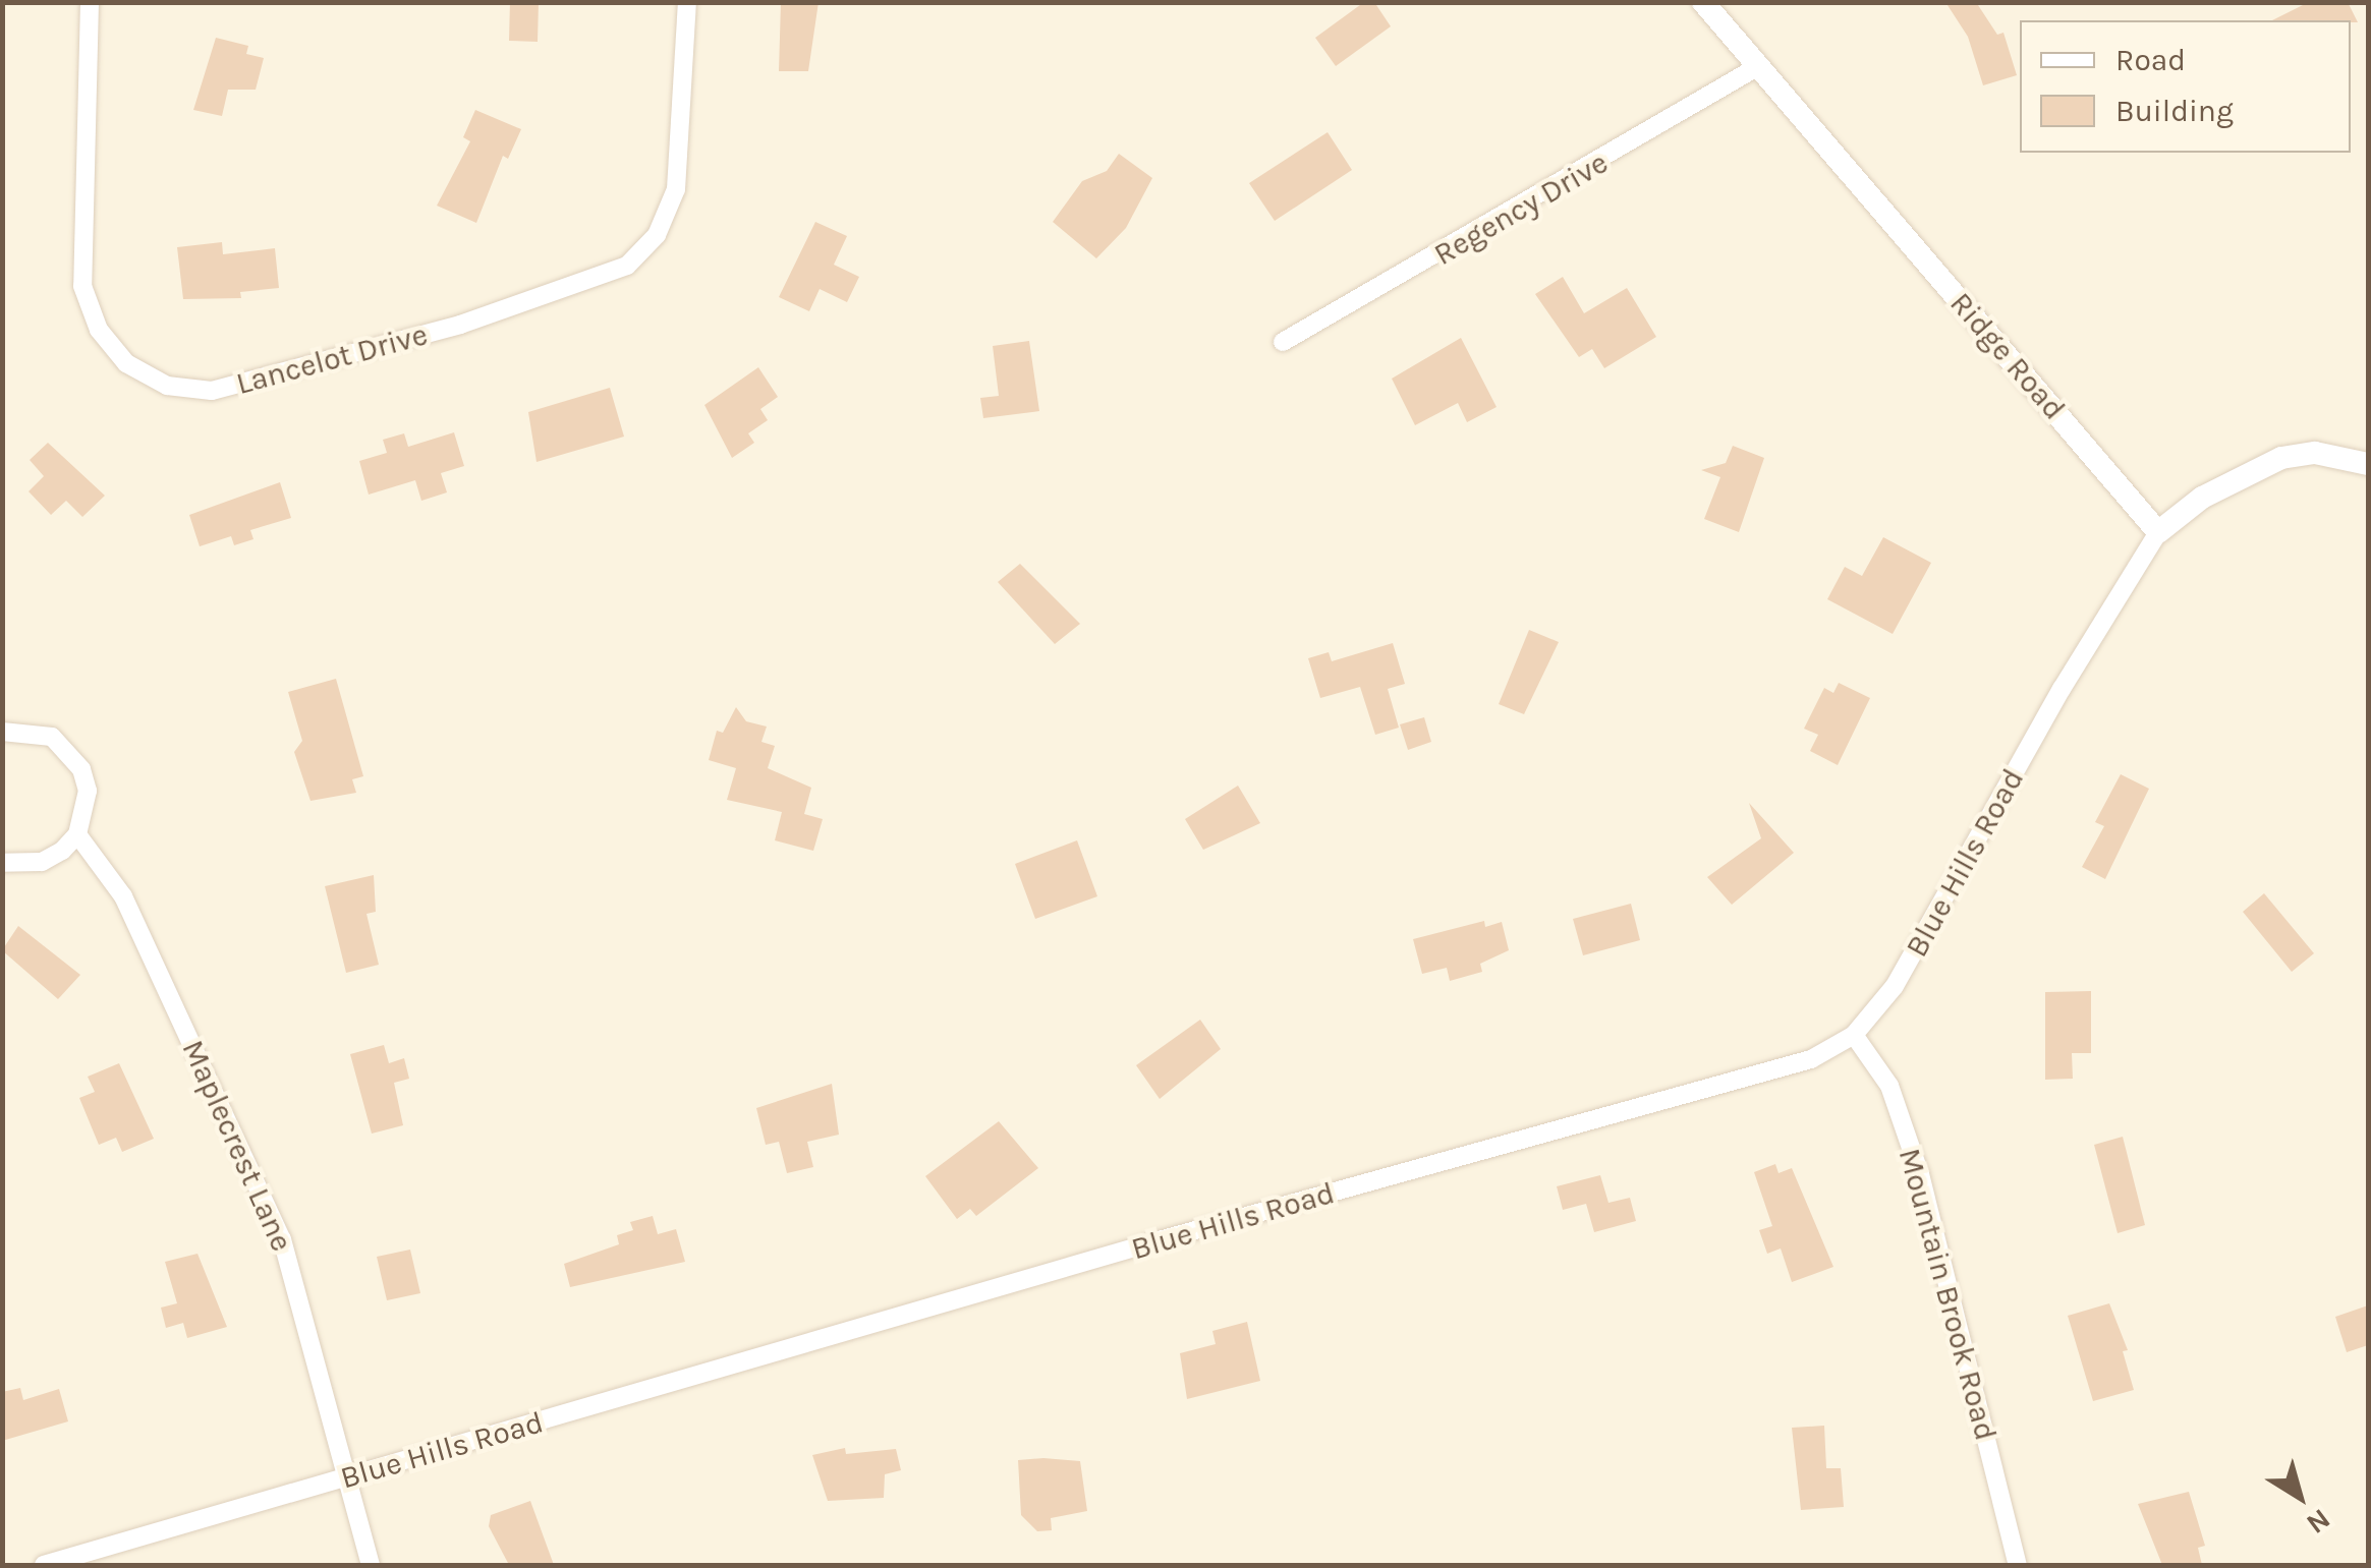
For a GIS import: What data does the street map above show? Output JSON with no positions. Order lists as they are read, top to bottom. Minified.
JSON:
{"streets":{"street":["Regency Drive","Ridge Road","Lancelot Drive","Blue Hills Road","Maplecrest Lane","Mountain Brook Road"]},"crossings":[["Regency Drive","Ridge Road"],["Ridge Road","Blue Hills Road"],["Blue Hills Road","Maplecrest Lane"],["Blue Hills Road","Mountain Brook Road"]],"legend":["Road","Building"],"north":"bottom right"}
